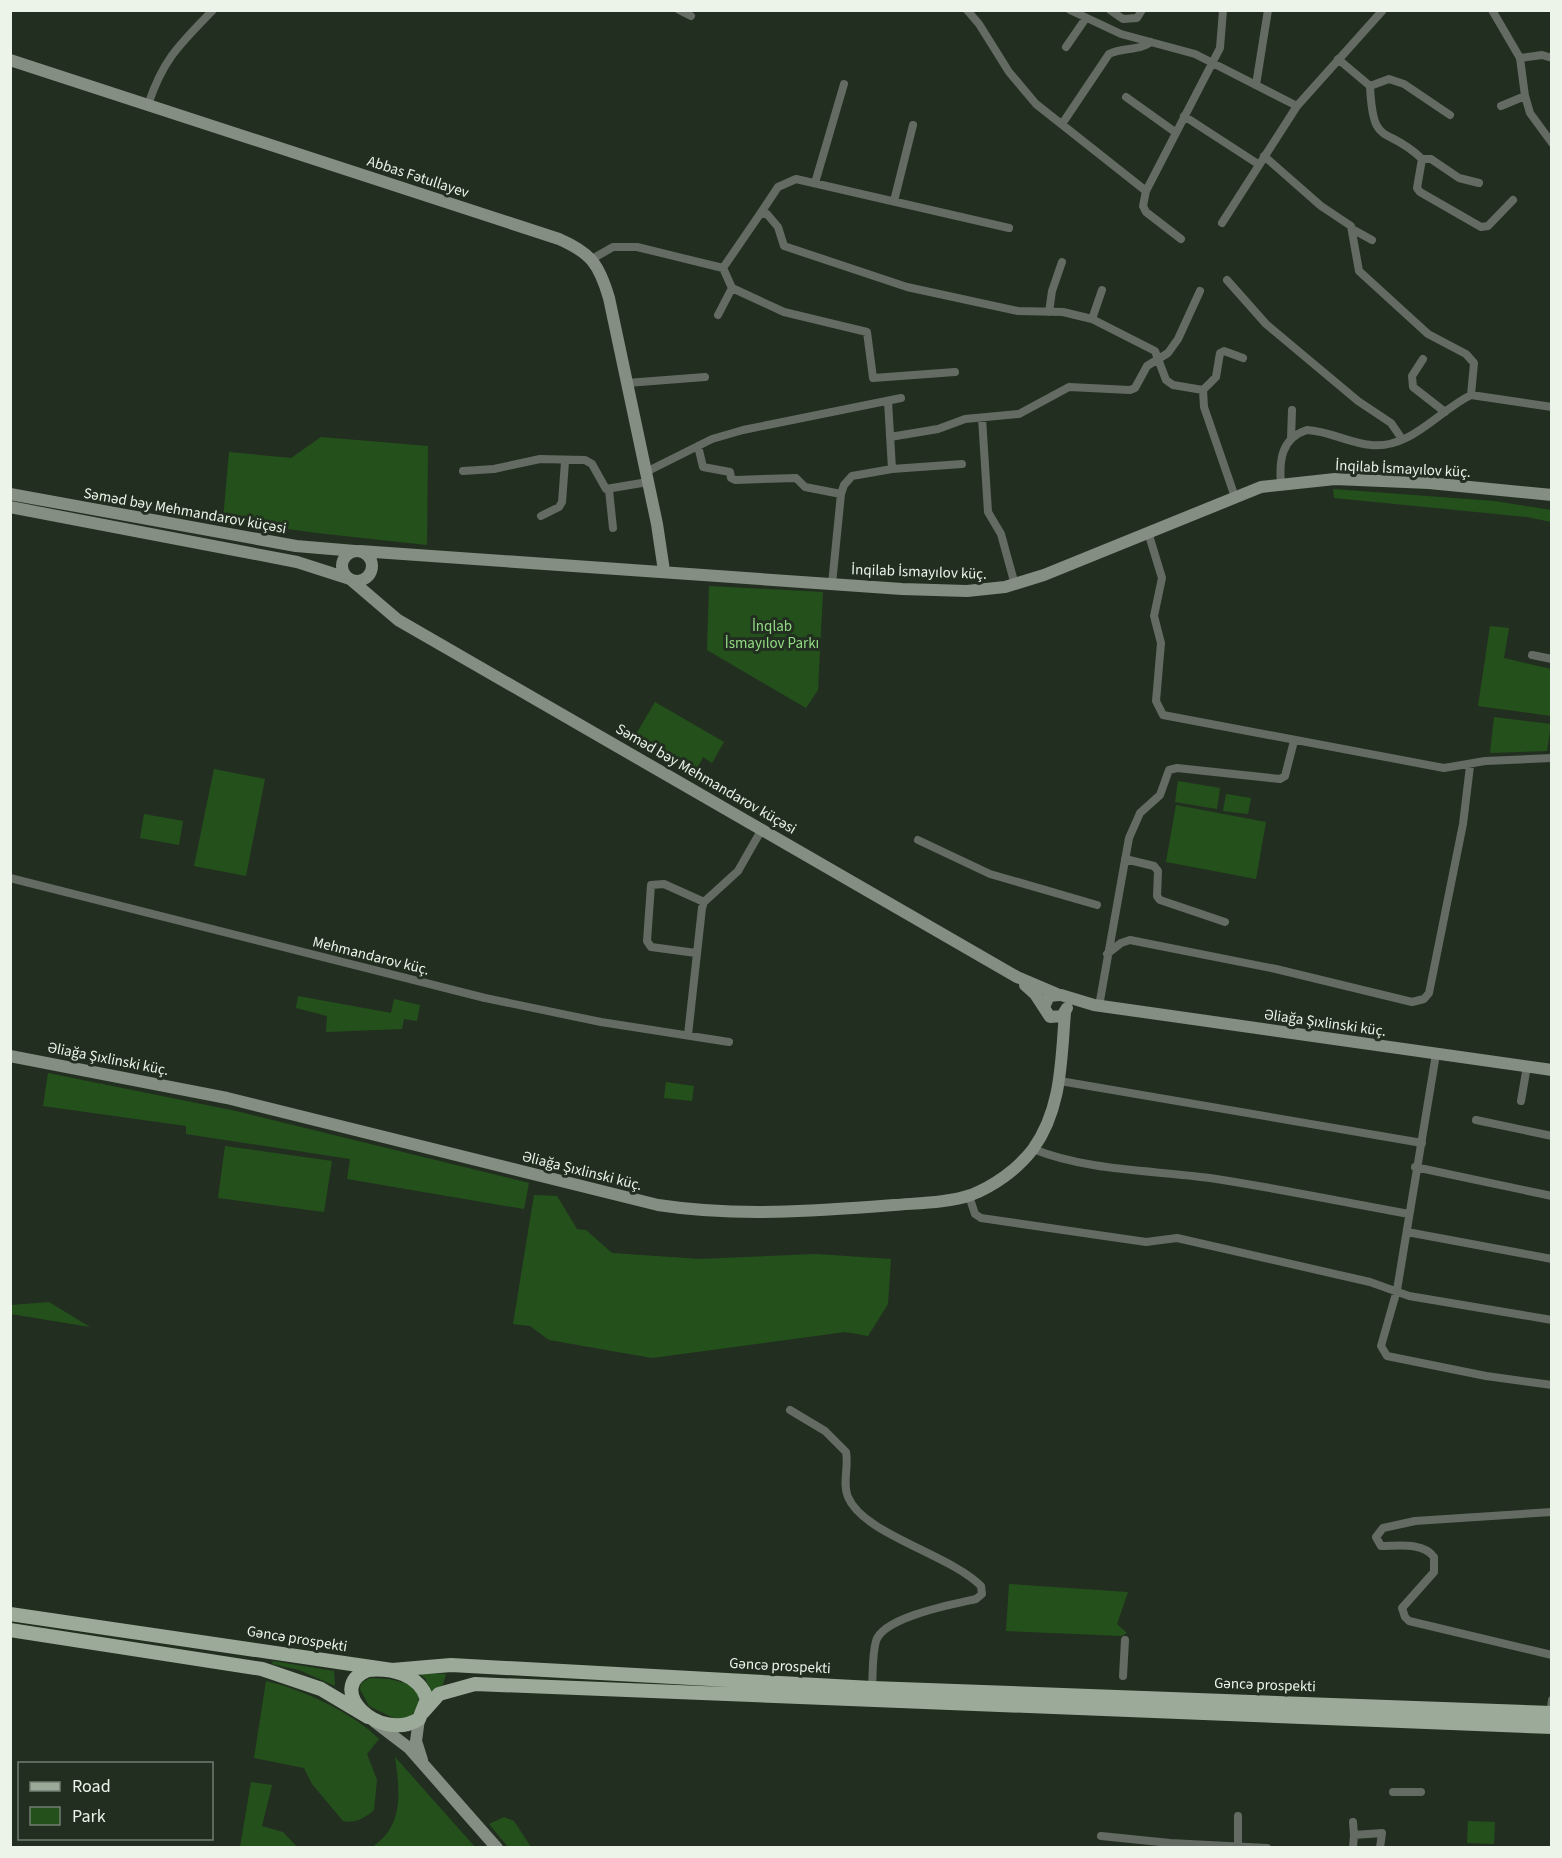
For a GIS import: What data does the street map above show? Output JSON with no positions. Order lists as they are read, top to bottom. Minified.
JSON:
{"streets":{"main road":["Abbas Fətullayev","İnqilab İsmayılov küç.","Səməd bəy Mehmandarov küçəsi","Əliağa Şıxlinski küç.","Gəncə prospekti"],"street":["Mehmandarov küç."]},"crossings":[["İnqilab İsmayılov küç.","Səməd bəy Mehmandarov küçəsi"]],"parks":["İnqlab İsmayılov Parkı"],"legend":["Road","Park"]}
